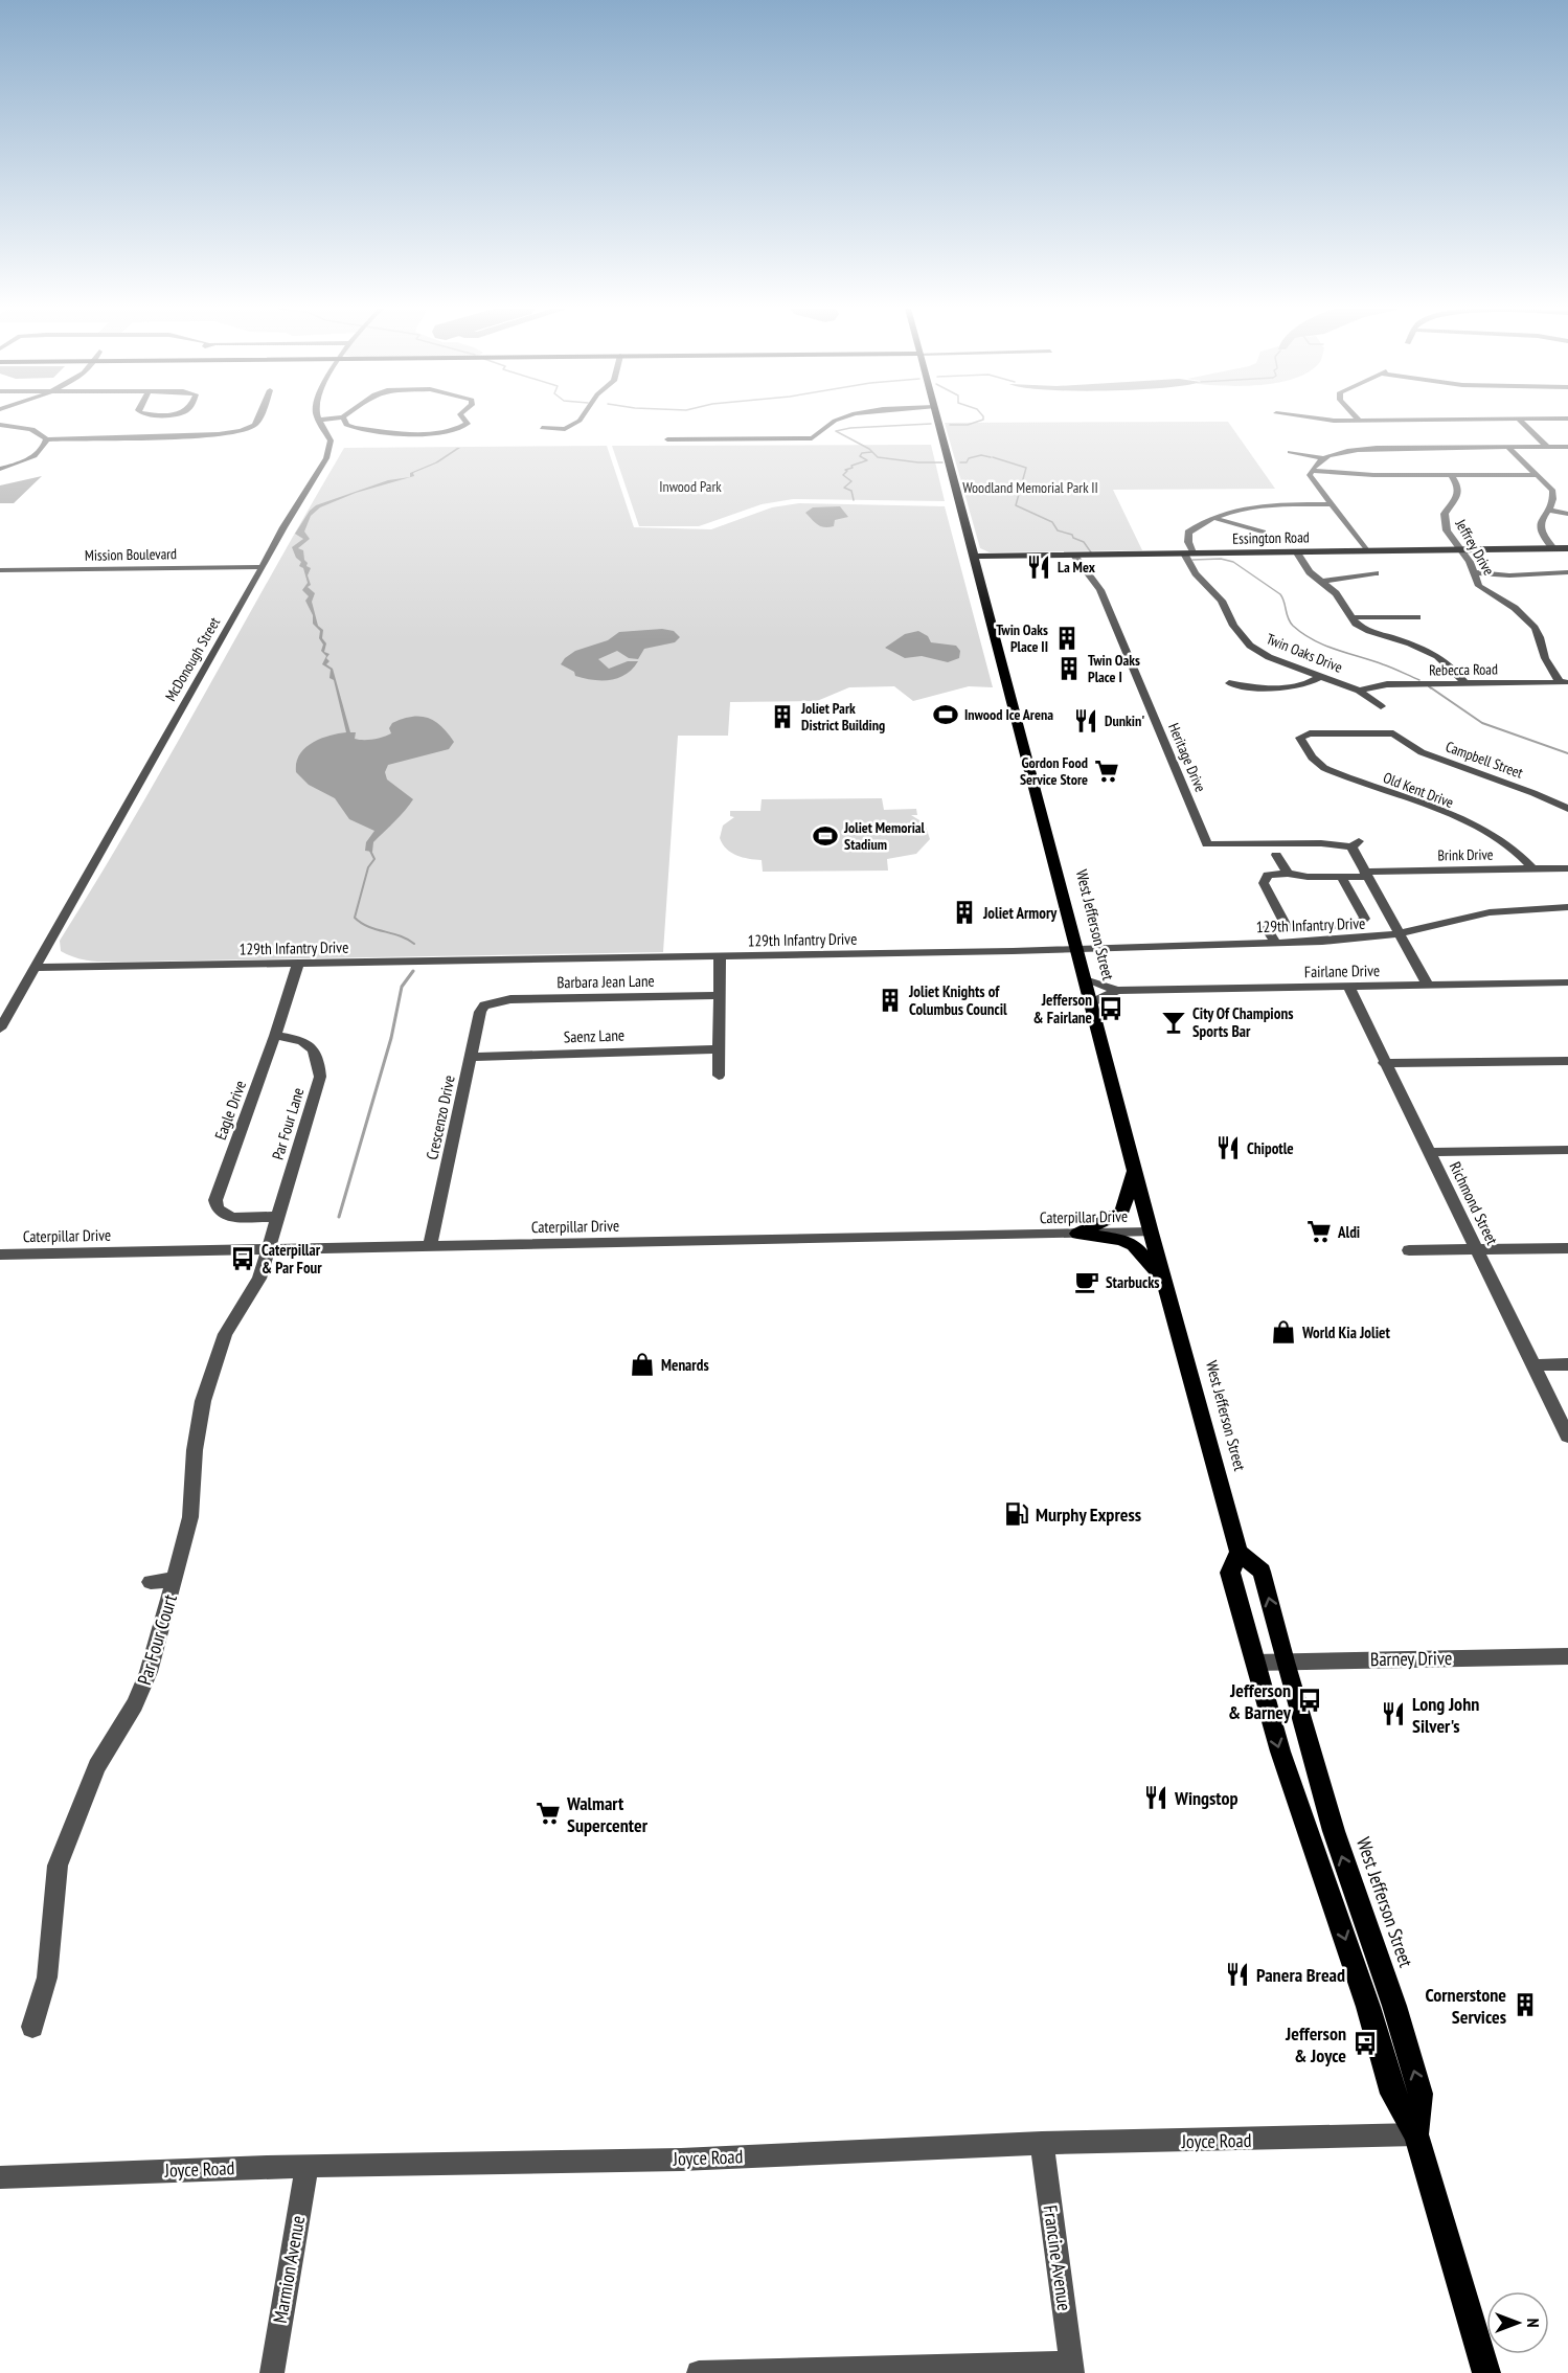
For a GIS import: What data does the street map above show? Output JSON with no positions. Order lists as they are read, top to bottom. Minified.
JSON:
{"streets":{"main road":["Essington Road","West Jefferson Street"],"street":["Jeffrey Drive","Mission Boulevard","Twin Oaks Drive","McDonough Street","Rebecca Road","Heritage Drive","Campbell Street","Old Kent Drive","Brink Drive","129th Infantry Drive","Fairlane Drive","Barbara Jean Lane","Saenz Lane","Eagle Drive","Crescenzo Drive","Par Four Lane","Richmond Street","Caterpillar Drive","Par Four Court","Barney Drive","Joyce Road","Francine Avenue","Marmion Avenue"]},"crossings":[["Essington Road","Jeffrey Drive"],["Essington Road","Twin Oaks Drive"],["Essington Road","Heritage Drive"],["Essington Road","West Jefferson Street"],["Jeffrey Drive","Rebecca Road"],["Mission Boulevard","McDonough Street"],["Twin Oaks Drive","Rebecca Road"],["McDonough Street","129th Infantry Drive"],["Heritage Drive","Brink Drive"],["Campbell Street","Old Kent Drive"],["Old Kent Drive","Brink Drive"],["West Jefferson Street","129th Infantry Drive"],["West Jefferson Street","Fairlane Drive"],["West Jefferson Street","Caterpillar Drive"],["West Jefferson Street","Barney Drive"],["West Jefferson Street","Joyce Road"],["129th Infantry Drive","Eagle Drive"],["Fairlane Drive","Richmond Street"],["Barbara Jean Lane","Crescenzo Drive"],["Saenz Lane","Crescenzo Drive"],["Eagle Drive","Par Four Lane"],["Crescenzo Drive","Caterpillar Drive"],["Par Four Lane","Caterpillar Drive"],["Par Four Lane","Par Four Court"],["Caterpillar Drive","Par Four Court"],["Joyce Road","Francine Avenue"],["Joyce Road","Marmion Avenue"]],"parks":["Inwood Park","Woodland Memorial Park II"],"places":{"restaurant":["La Mex","Dunkin'","Chipotle","Long John Silver's","Wingstop","Panera Bread"],"building":["Twin Oaks Place II","Twin Oaks Place I","Joliet Park District Building","Joliet Armory","Joliet Knights of Columbus Council","Cornerstone Services"],"sports":["Inwood Ice Arena","Joliet Memorial Stadium"],"supermarket":["Gordon Food Service Store","Aldi","Walmart Supercenter"],"bus stop":["Jefferson & Fairlane","Caterpillar & Par Four","Jefferson & Barney","Jefferson & Joyce"],"bar":["City Of Champions Sports Bar"],"cafe":["Starbucks"],"shop":["World Kia Joliet","Menards"],"fuel station":["Murphy Express"]},"north":"right"}
